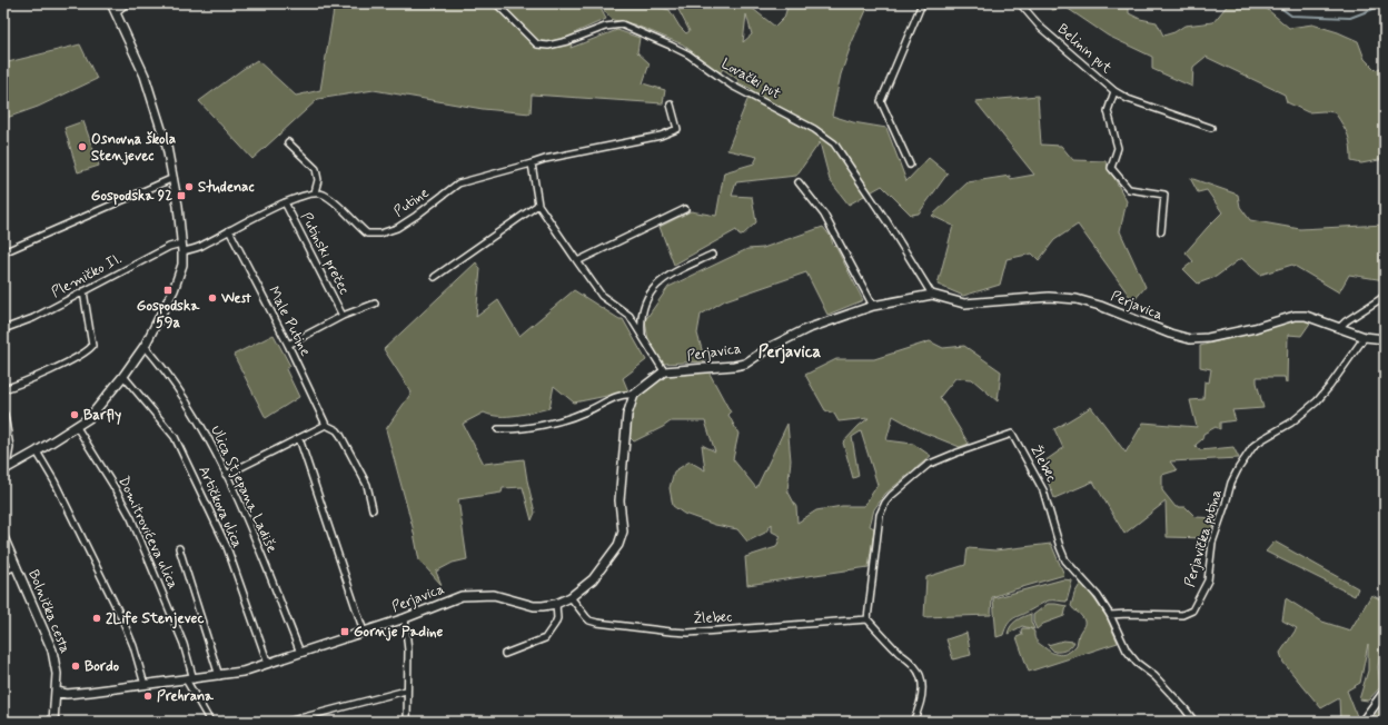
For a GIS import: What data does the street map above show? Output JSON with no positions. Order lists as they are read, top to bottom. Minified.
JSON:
{"streets":{"street":["Belinin put","Lovački put","Putine","Putinski prečec","Plemičko II.","Perjavica","Male Putine","Žlebec","Ulica Stjepana Ladiše","Artičkova ulica","Domitrovićeva ulica","Perjavička putina","Bolnička cesta"]},"crossings":[["Lovački put","Perjavica"],["Putinski prečec","Male Putine"],["Perjavica","Žlebec"],["Perjavica","Ulica Stjepana Ladiše"],["Perjavica","Artičkova ulica"],["Perjavica","Domitrovićeva ulica"],["Perjavica","Perjavička putina"],["Perjavica","Bolnička cesta"],["Žlebec","Perjavička putina"]],"districts":["Perjavica"],"places":{"other":["Osnovna škola Stenjevec","Studenac","West","Barfly","2Life Stenjevec","Bordo","Prehrana"],"transit":["Gospodska 92","Gospodska 59a","Gornje Padine"]}}
